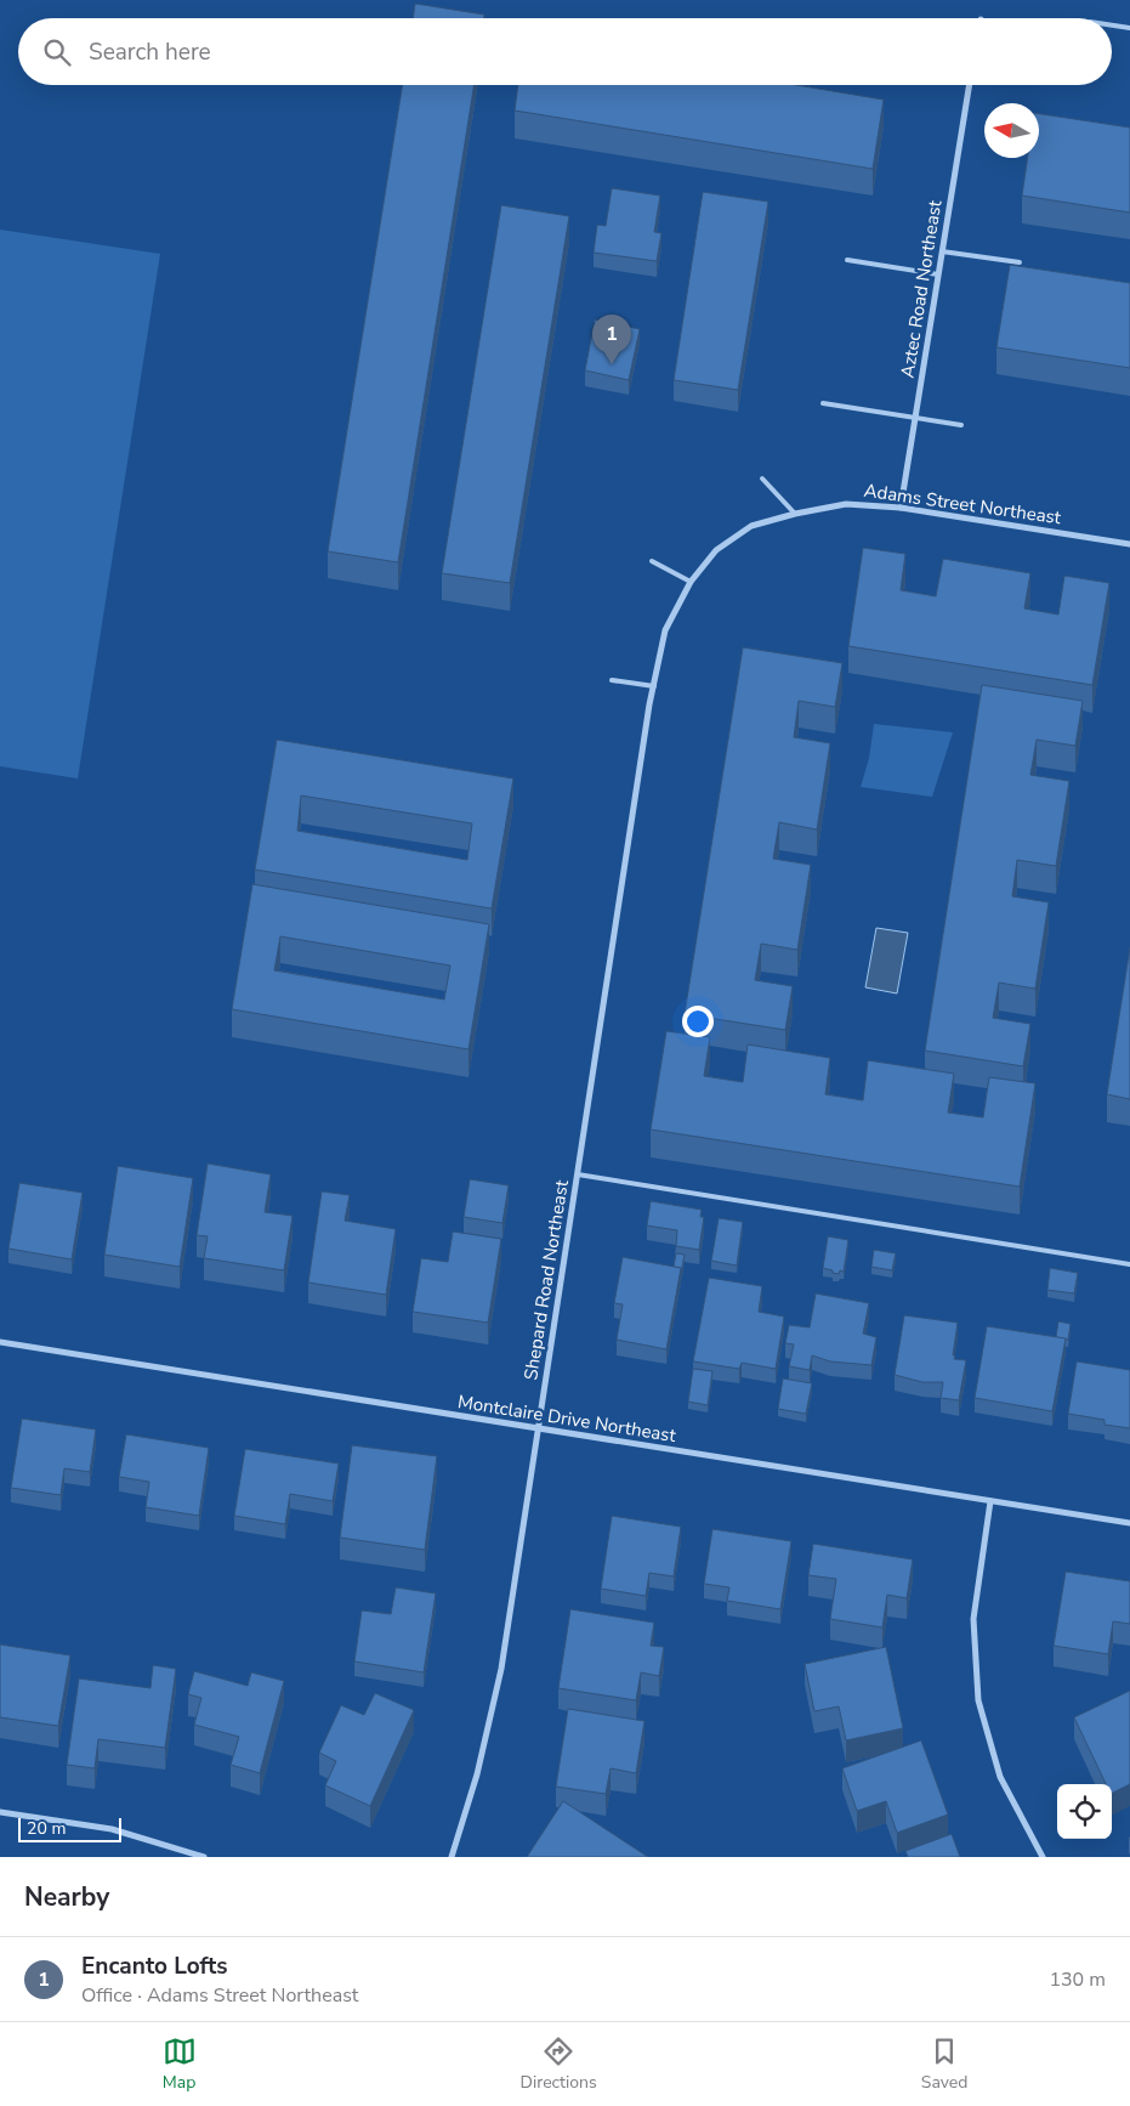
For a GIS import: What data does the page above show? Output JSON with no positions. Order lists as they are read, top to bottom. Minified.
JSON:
{"streets":{"street":["Aztec Road Northeast","Adams Street Northeast","Shepard Road Northeast","Montclaire Drive Northeast"]},"crossings":[["Aztec Road Northeast","Adams Street Northeast"],["Adams Street Northeast","Shepard Road Northeast"],["Shepard Road Northeast","Montclaire Drive Northeast"]],"scale_bar":"20 m","north":"left","page":{"search":"Search here","pins":"1","scale":"20 m","heading":"Nearby","list":[{"mark":"1","name":"Encanto Lofts","note":"Office · Adams Street Northeast","value":"130 m"}],"nav":["Map","Directions","Saved"]}}
